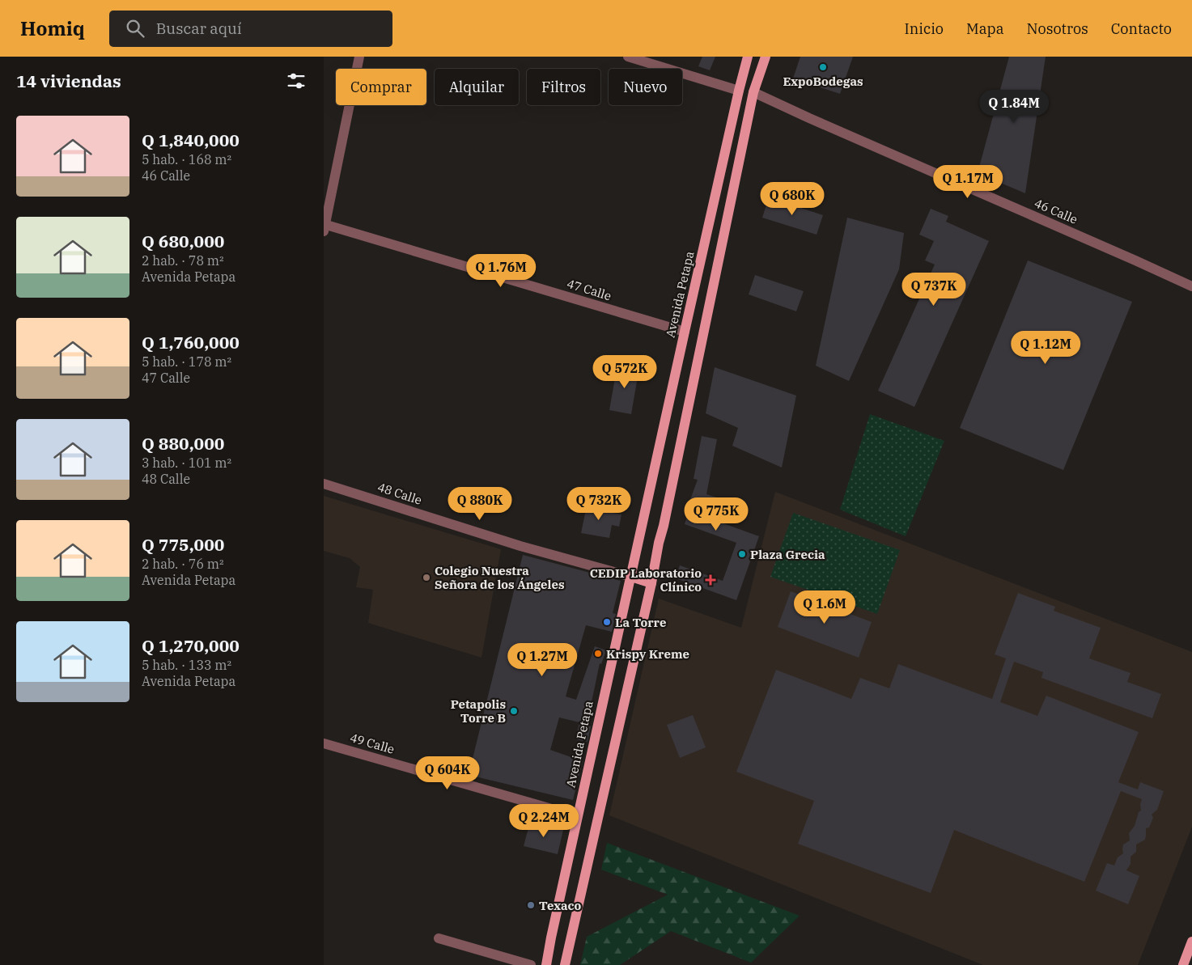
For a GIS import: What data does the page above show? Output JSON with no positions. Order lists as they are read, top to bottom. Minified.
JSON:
{"streets":{"main road":["Avenida Petapa"],"street":["46 Calle","47 Calle","48 Calle","49 Calle"]},"crossings":[["47 Calle","Avenida Petapa"],["Avenida Petapa","48 Calle"],["Avenida Petapa","49 Calle"]],"places":{"other":["ExpoBodegas","Plaza Grecia","Colegio Nuestra Señora de los Ángeles","La Torre","Krispy Kreme","Petapolis Torre B","Texaco"],"health":["CEDIP Laboratorio Clínico"]},"page":{"header":"Homiq","search":"Buscar aquí","nav":["Inicio","Mapa","Nosotros","Contacto"],"heading":"14 viviendas","chip":["Comprar","Alquilar","Filtros","Nuevo"],"price":["Q 1.84M","Q 1.17M","Q 680K","Q 1.76M","Q 737K","Q 1.12M","Q 572K","Q 880K","Q 732K","Q 775K","Q 1.6M","Q 1.27M","Q 604K","Q 2.24M"],"list":[{"name":"Q 1,840,000","note":"5 hab. · 168 m² · 46 Calle"},{"name":"Q 680,000","note":"2 hab. · 78 m² · Avenida Petapa"},{"name":"Q 1,760,000","note":"5 hab. · 178 m² · 47 Calle"},{"name":"Q 880,000","note":"3 hab. · 101 m² · 48 Calle"},{"name":"Q 775,000","note":"2 hab. · 76 m² · Avenida Petapa"},{"name":"Q 1,270,000","note":"5 hab. · 133 m² · Avenida Petapa"}]}}
